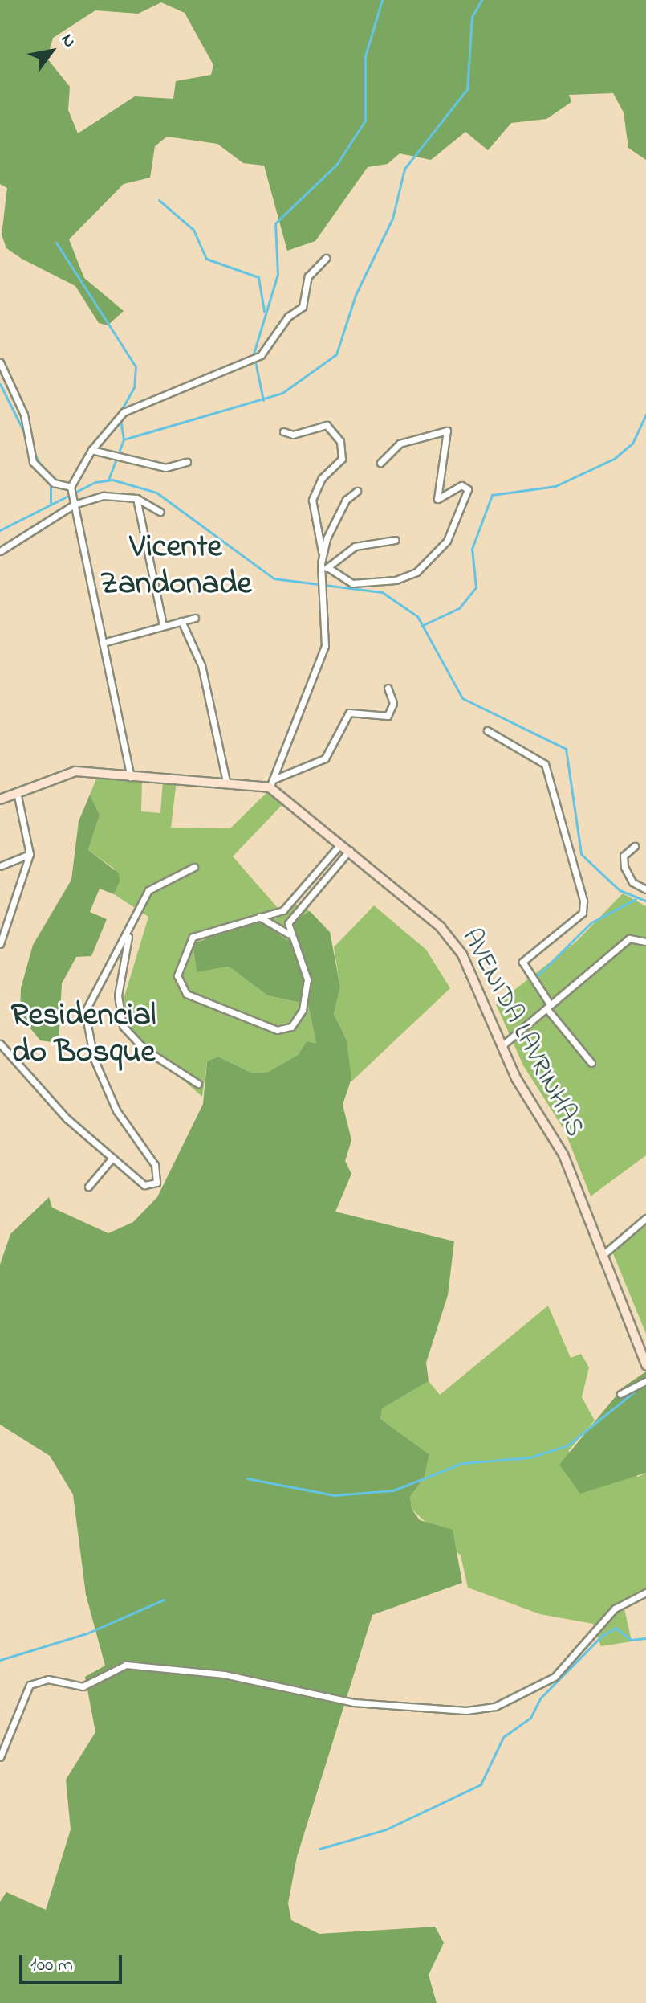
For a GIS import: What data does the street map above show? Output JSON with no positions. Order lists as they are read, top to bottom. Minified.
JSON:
{"streets":{"street":["AVENIDA LAVRINHAS"]},"districts":["Vicente Zandonade","Residencial do Bosque"],"scale_bar":"100 m","north":"top right"}
